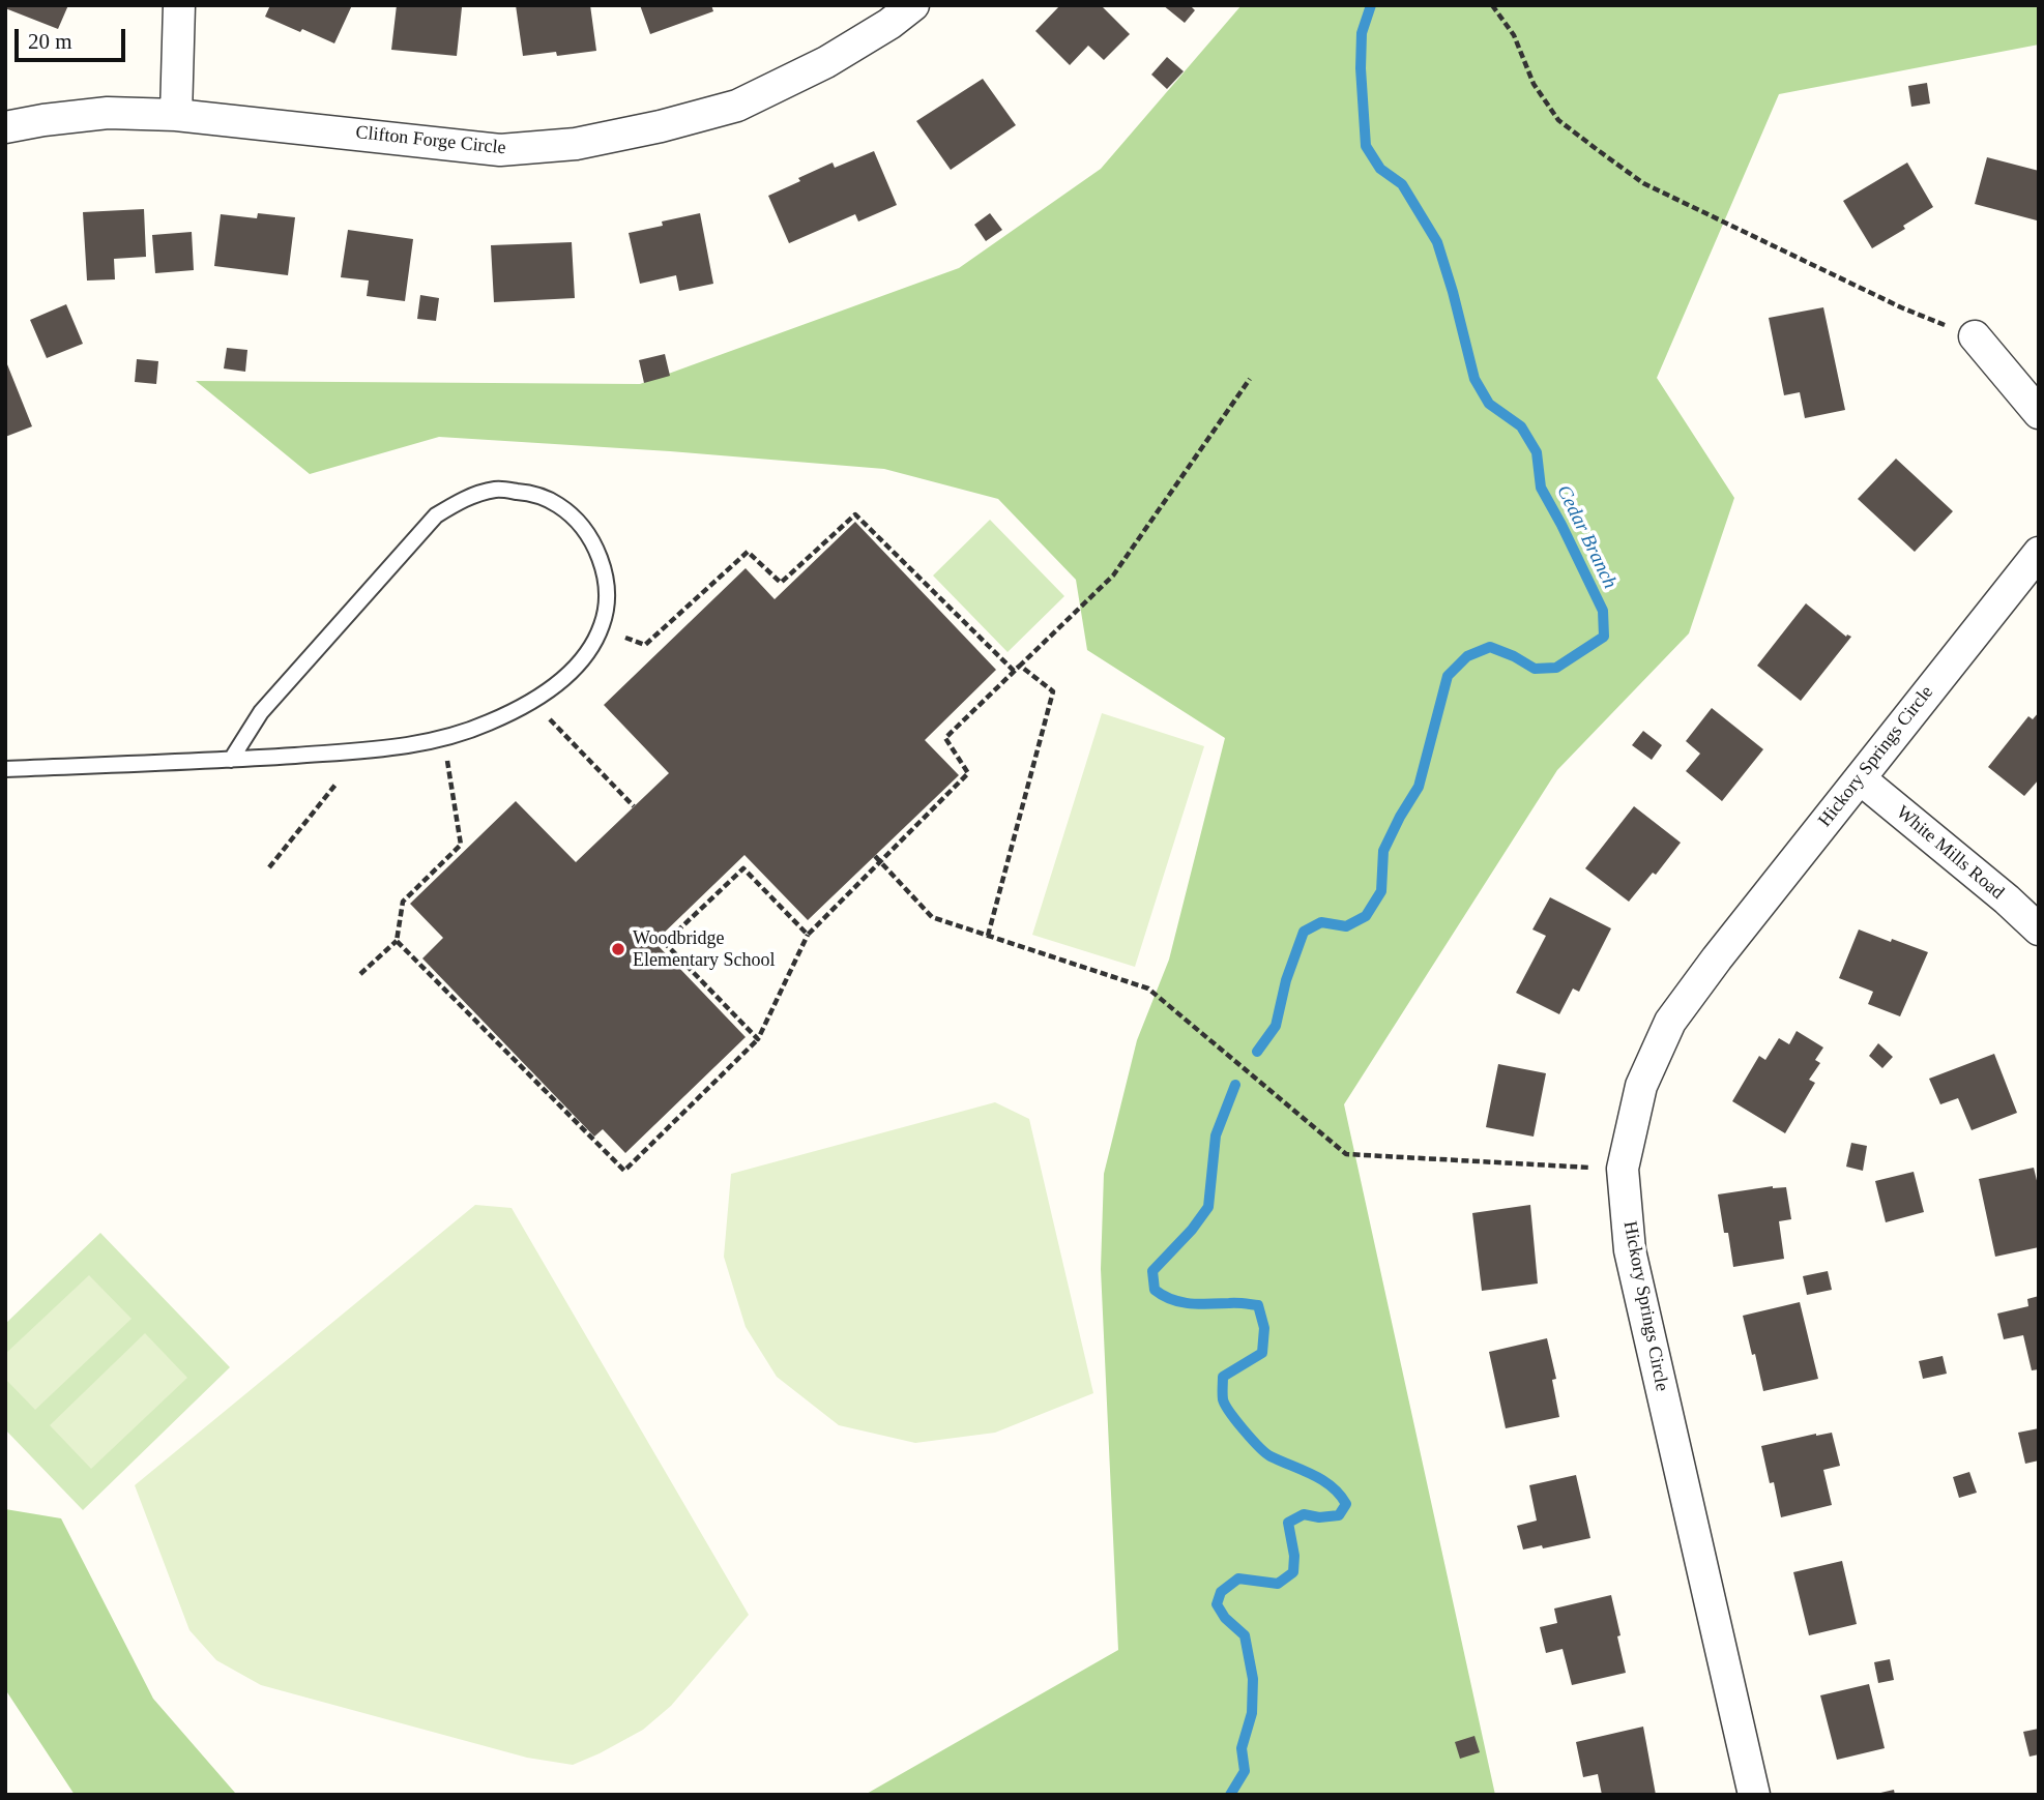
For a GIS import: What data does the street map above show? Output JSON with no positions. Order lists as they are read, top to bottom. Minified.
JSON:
{"streets":{"street":["Clifton Forge Circle","Hickory Springs Circle","White Mills Road"]},"crossings":[["Hickory Springs Circle","White Mills Road"]],"water":["Cedar Branch"],"places":["Woodbridge Elementary School"],"scale_bar":"20 m"}
